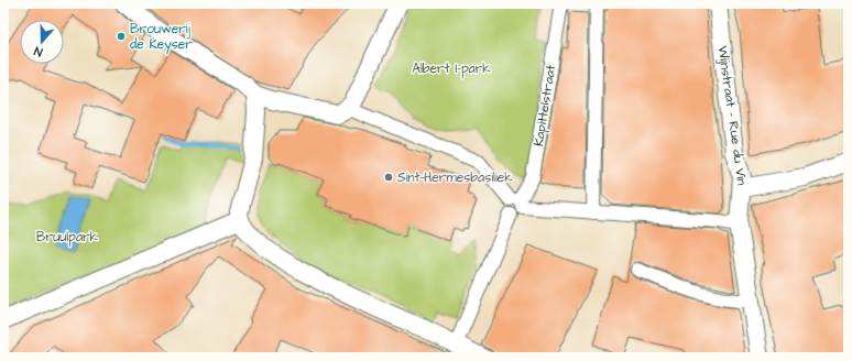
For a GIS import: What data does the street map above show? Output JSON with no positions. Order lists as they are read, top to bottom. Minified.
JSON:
{"streets":{"street":["Kapittelstraat","Wijnstraat - Rue du Vin"]},"parks":["Albert I-park","Bruulpark"],"places":["Brouwerij de Keyser","Sint-Hermesbasiliek"],"north":"bottom"}
